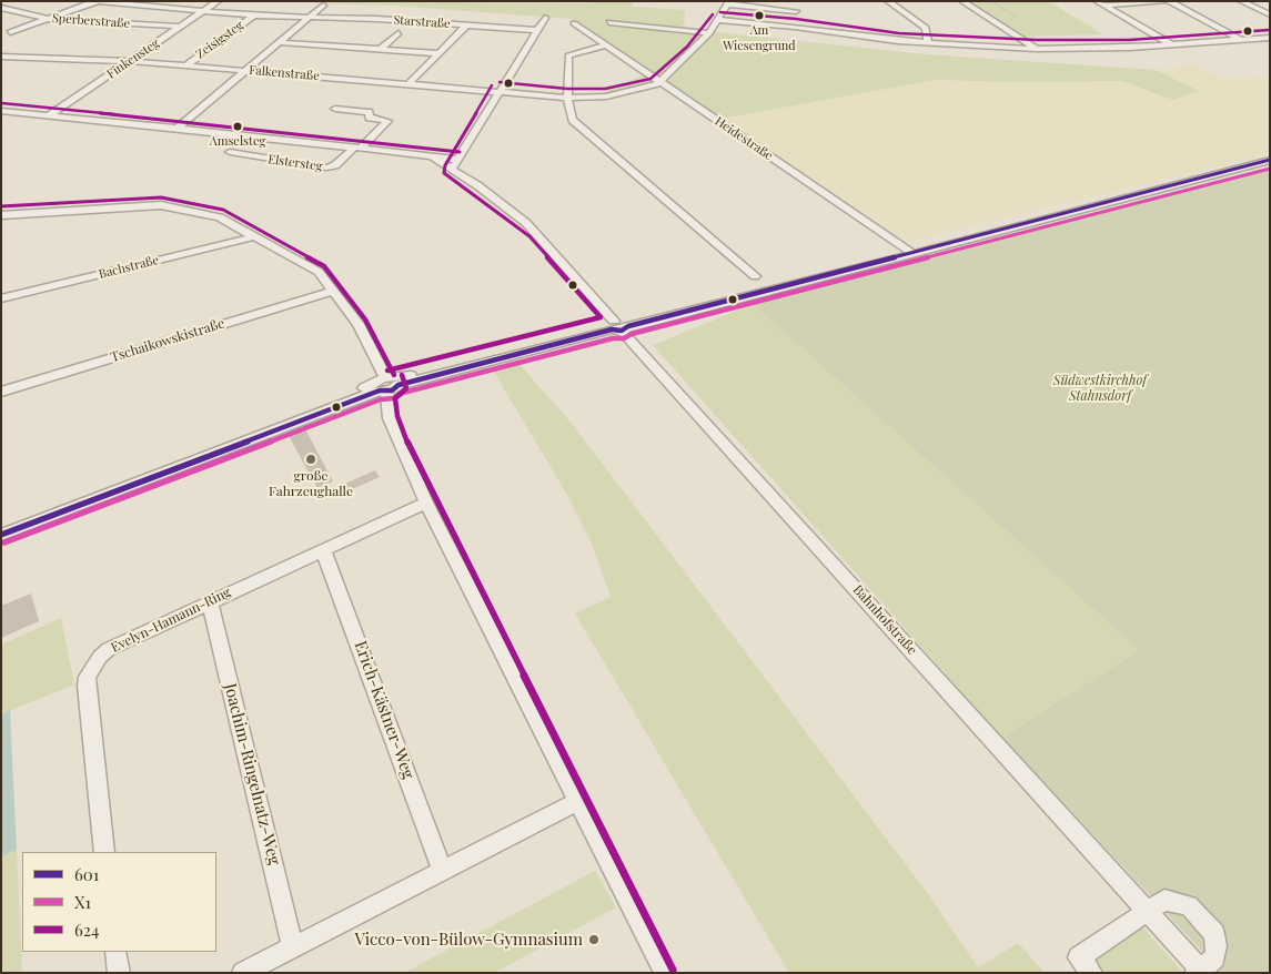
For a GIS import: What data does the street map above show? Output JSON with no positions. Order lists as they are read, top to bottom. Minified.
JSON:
{"streets":{"street":["Sperberstraße","Starstraße","Zeisigsteg","Finkensteg","Falkenstraße","Heidestraße","Elstersteg","Bachstraße","Tschaikowskistraße","Evelyn-Hamann-Ring","Bahnhofstraße","Erich-Kästner-Weg","Joachim-Ringelnatz-Weg"]},"crossings":[["Sperberstraße","Finkensteg"],["Starstraße","Zeisigsteg"],["Starstraße","Finkensteg"],["Zeisigsteg","Falkenstraße"],["Finkensteg","Falkenstraße"],["Finkensteg","Bahnhofstraße"],["Falkenstraße","Heidestraße"],["Elstersteg","Bahnhofstraße"],["Evelyn-Hamann-Ring","Erich-Kästner-Weg"],["Evelyn-Hamann-Ring","Joachim-Ringelnatz-Weg"]],"parks":["Südwestkirchhof Stahnsdorf"],"places":["Am Wiesengrund","Amselsteg","große Fahrzeughalle","Vicco-von-Bülow-Gymnasium"],"lines":["transit line 624","transit line 601","transit line X1"],"legend":["601","X1","624"]}
